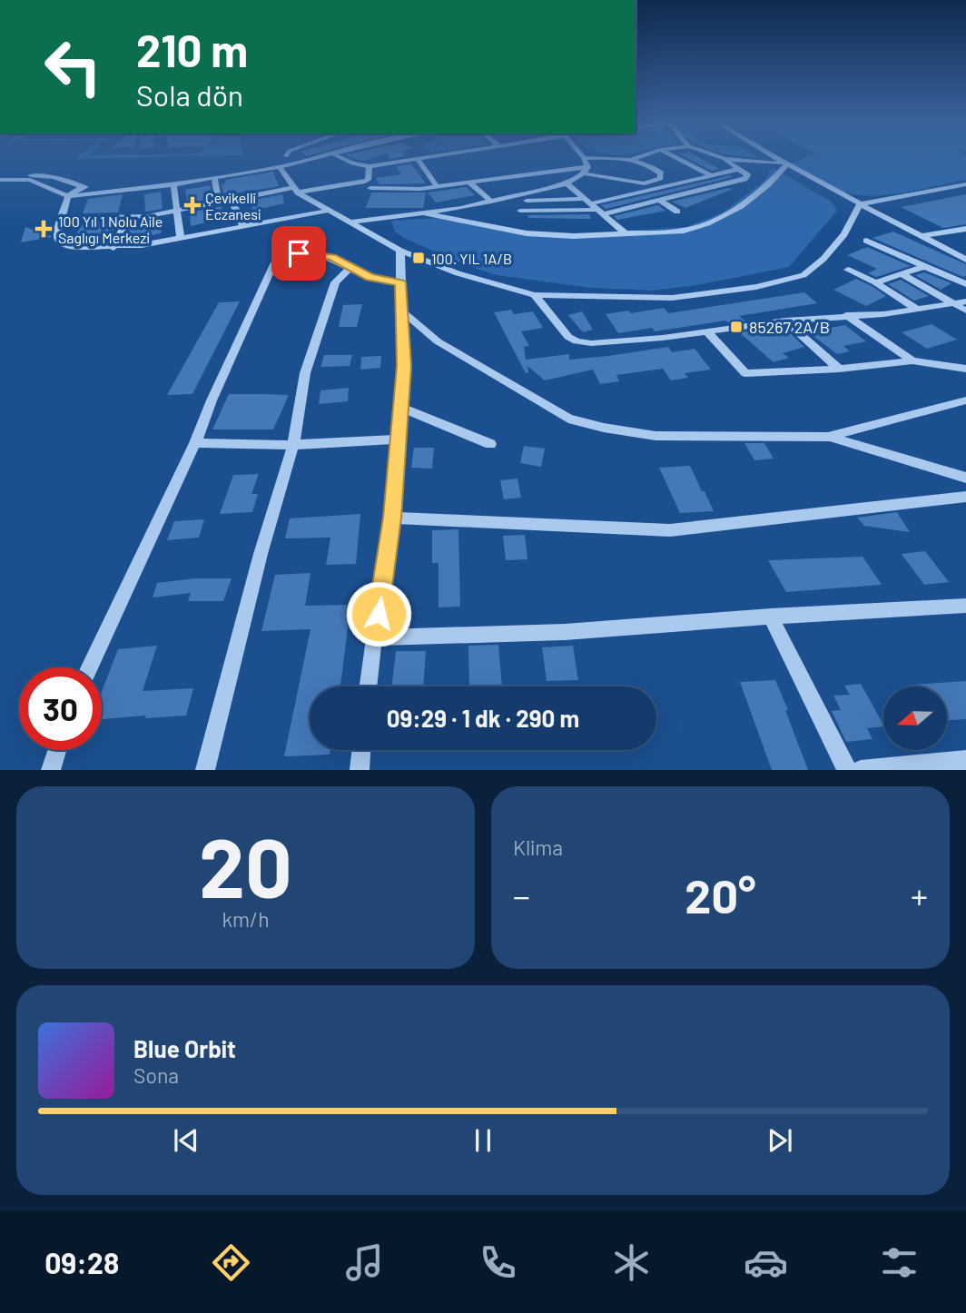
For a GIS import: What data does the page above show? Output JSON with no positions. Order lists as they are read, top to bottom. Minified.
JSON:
{"places":{"health":["Çevikelli Eczanesi","100 Yıl 1 Nolu Aile Saglıgı Merkezi"],"transit":["100. YIL 1A/B","85267 2A/B"]},"north":"left","page":{"turn":["210 m","Sola dön"],"limit":"30","trip":"09:29 · 1 dk · 290 m","tile":[["20","km/h"],"Klima"],"heat":["−","20°","+"],"song":["Blue Orbit","Sona"],"tabs":"09:28"}}
